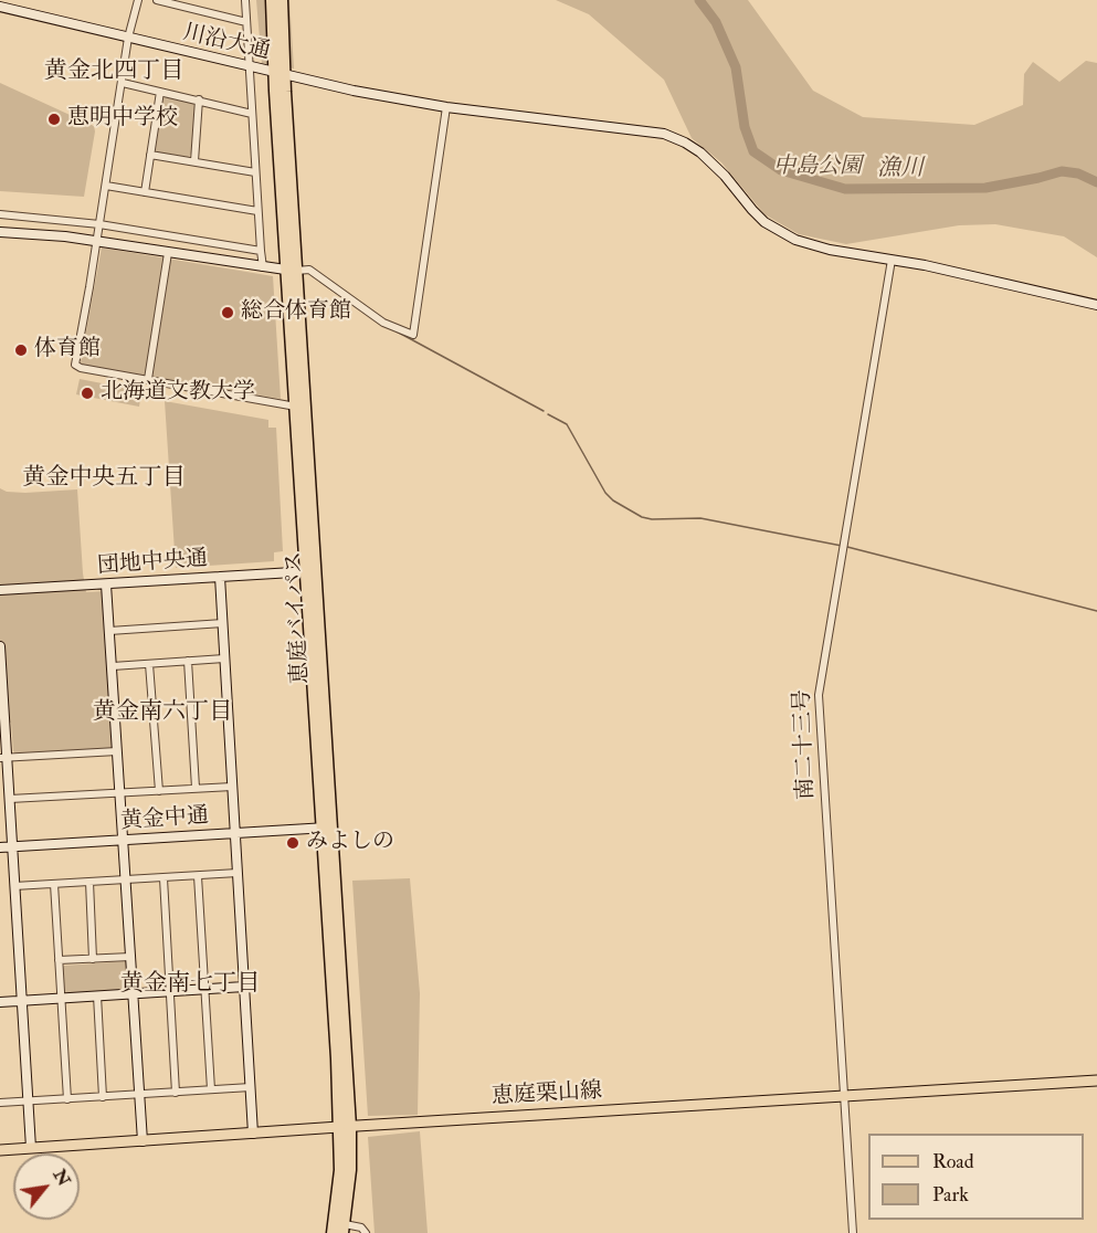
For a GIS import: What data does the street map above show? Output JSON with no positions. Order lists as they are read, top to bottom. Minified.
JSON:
{"streets":{"highway":["恵庭バイパス"],"main road":["恵庭栗山線"],"street":["川沿大通","団地中央通","南二十三号","黄金中通"]},"crossings":[["川沿大通","恵庭バイパス"],["川沿大通","南二十三号"],["団地中央通","恵庭バイパス"],["恵庭バイパス","黄金中通"],["恵庭バイパス","恵庭栗山線"],["南二十三号","恵庭栗山線"]],"districts":["黄金北四丁目","黄金中央五丁目","黄金南六丁目","黄金南七丁目"],"water":["漁川"],"parks":["中島公園"],"places":["恵明中学校","総合体育館","体育館","北海道文教大学","みよしの"],"legend":["Road","Park"],"north":"top right"}
